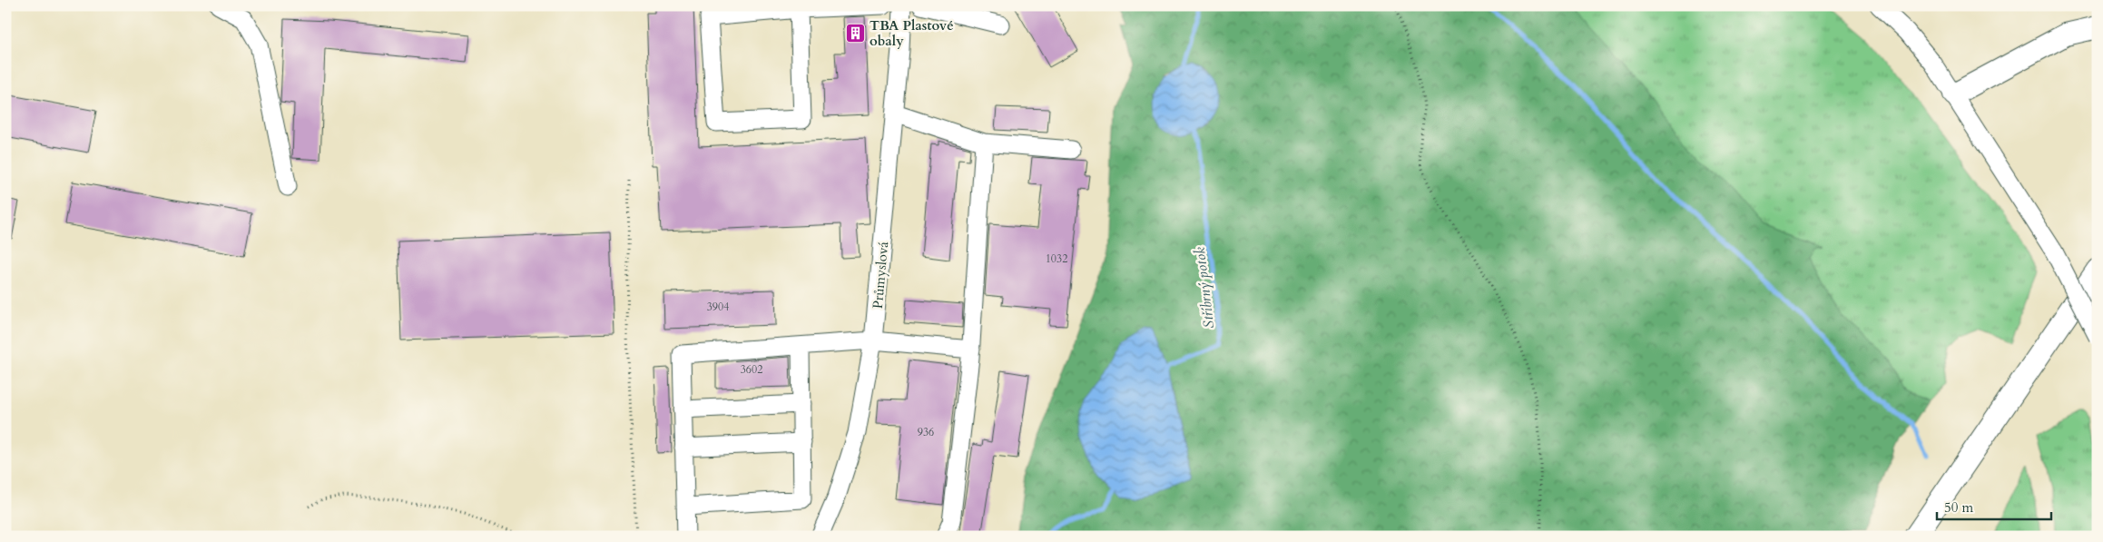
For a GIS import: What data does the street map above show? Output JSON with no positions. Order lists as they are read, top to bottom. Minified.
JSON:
{"streets":{"street":["Průmyslová"]},"water":["Stříbrný potok"],"places":{"building":["TBA Plastové obaly"]},"house_numbers":["1032","3904","3602","936"],"scale_bar":"50 m"}
